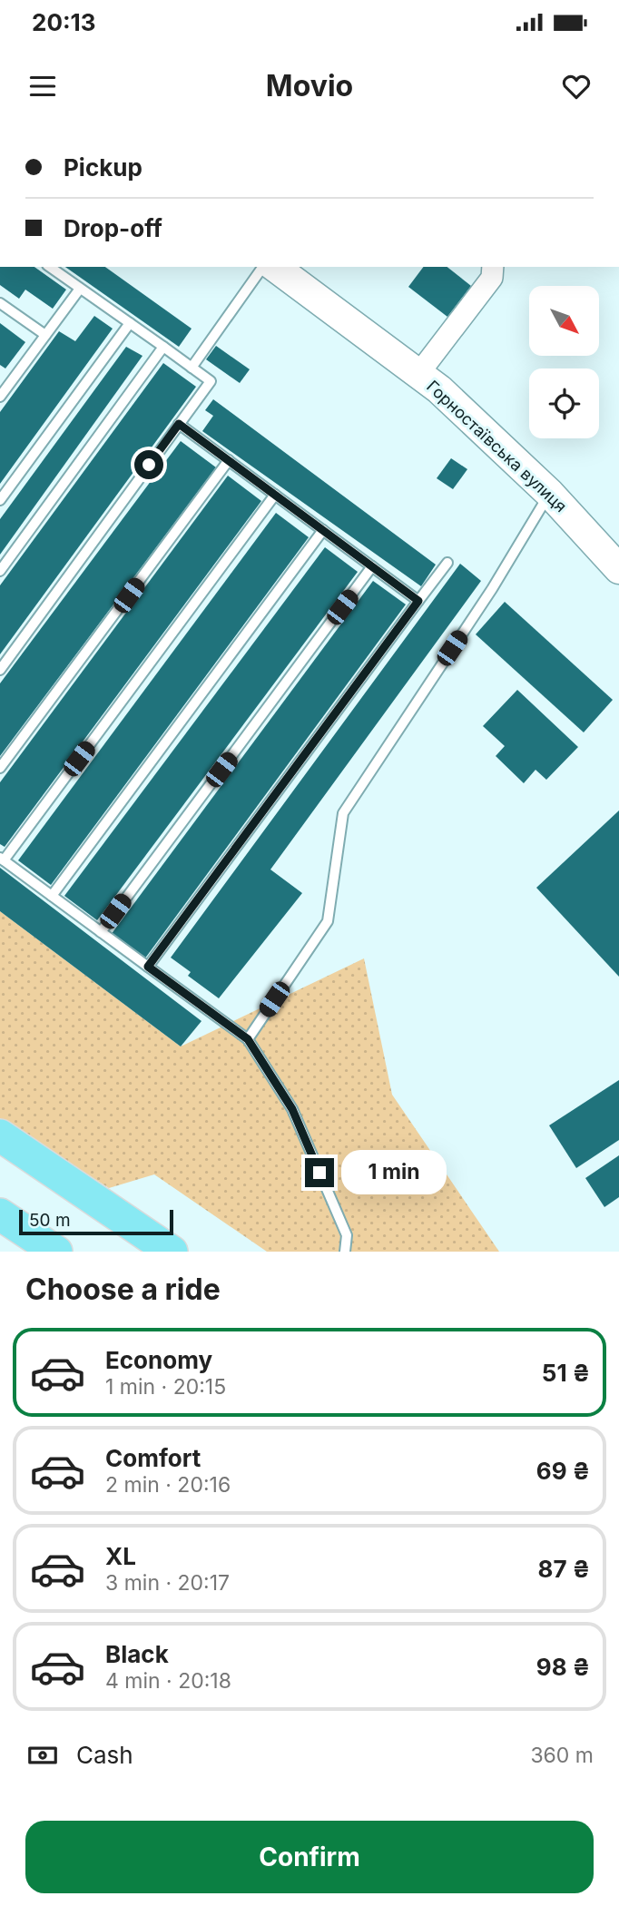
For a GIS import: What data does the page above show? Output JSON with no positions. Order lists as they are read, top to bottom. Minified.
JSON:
{"streets":{"main road":["Горностаївська вулиця"]},"scale_bar":"50 m","north":"bottom right","page":{"status":"20:13","header":"Movio","banner":["Pickup","Drop-off"],"bubble":"1 min","scale":"50 m","heading":"Choose a ride","list":[{"name":"Economy","note":"1 min · 20:15","value":"51 ₴"},{"name":"Comfort","note":"2 min · 20:16","value":"69 ₴"},{"name":"XL","note":"3 min · 20:17","value":"87 ₴"},{"name":"Black","note":"4 min · 20:18","value":"98 ₴"}],"pay":["Cash","360 m"],"buttons":"Confirm"}}
